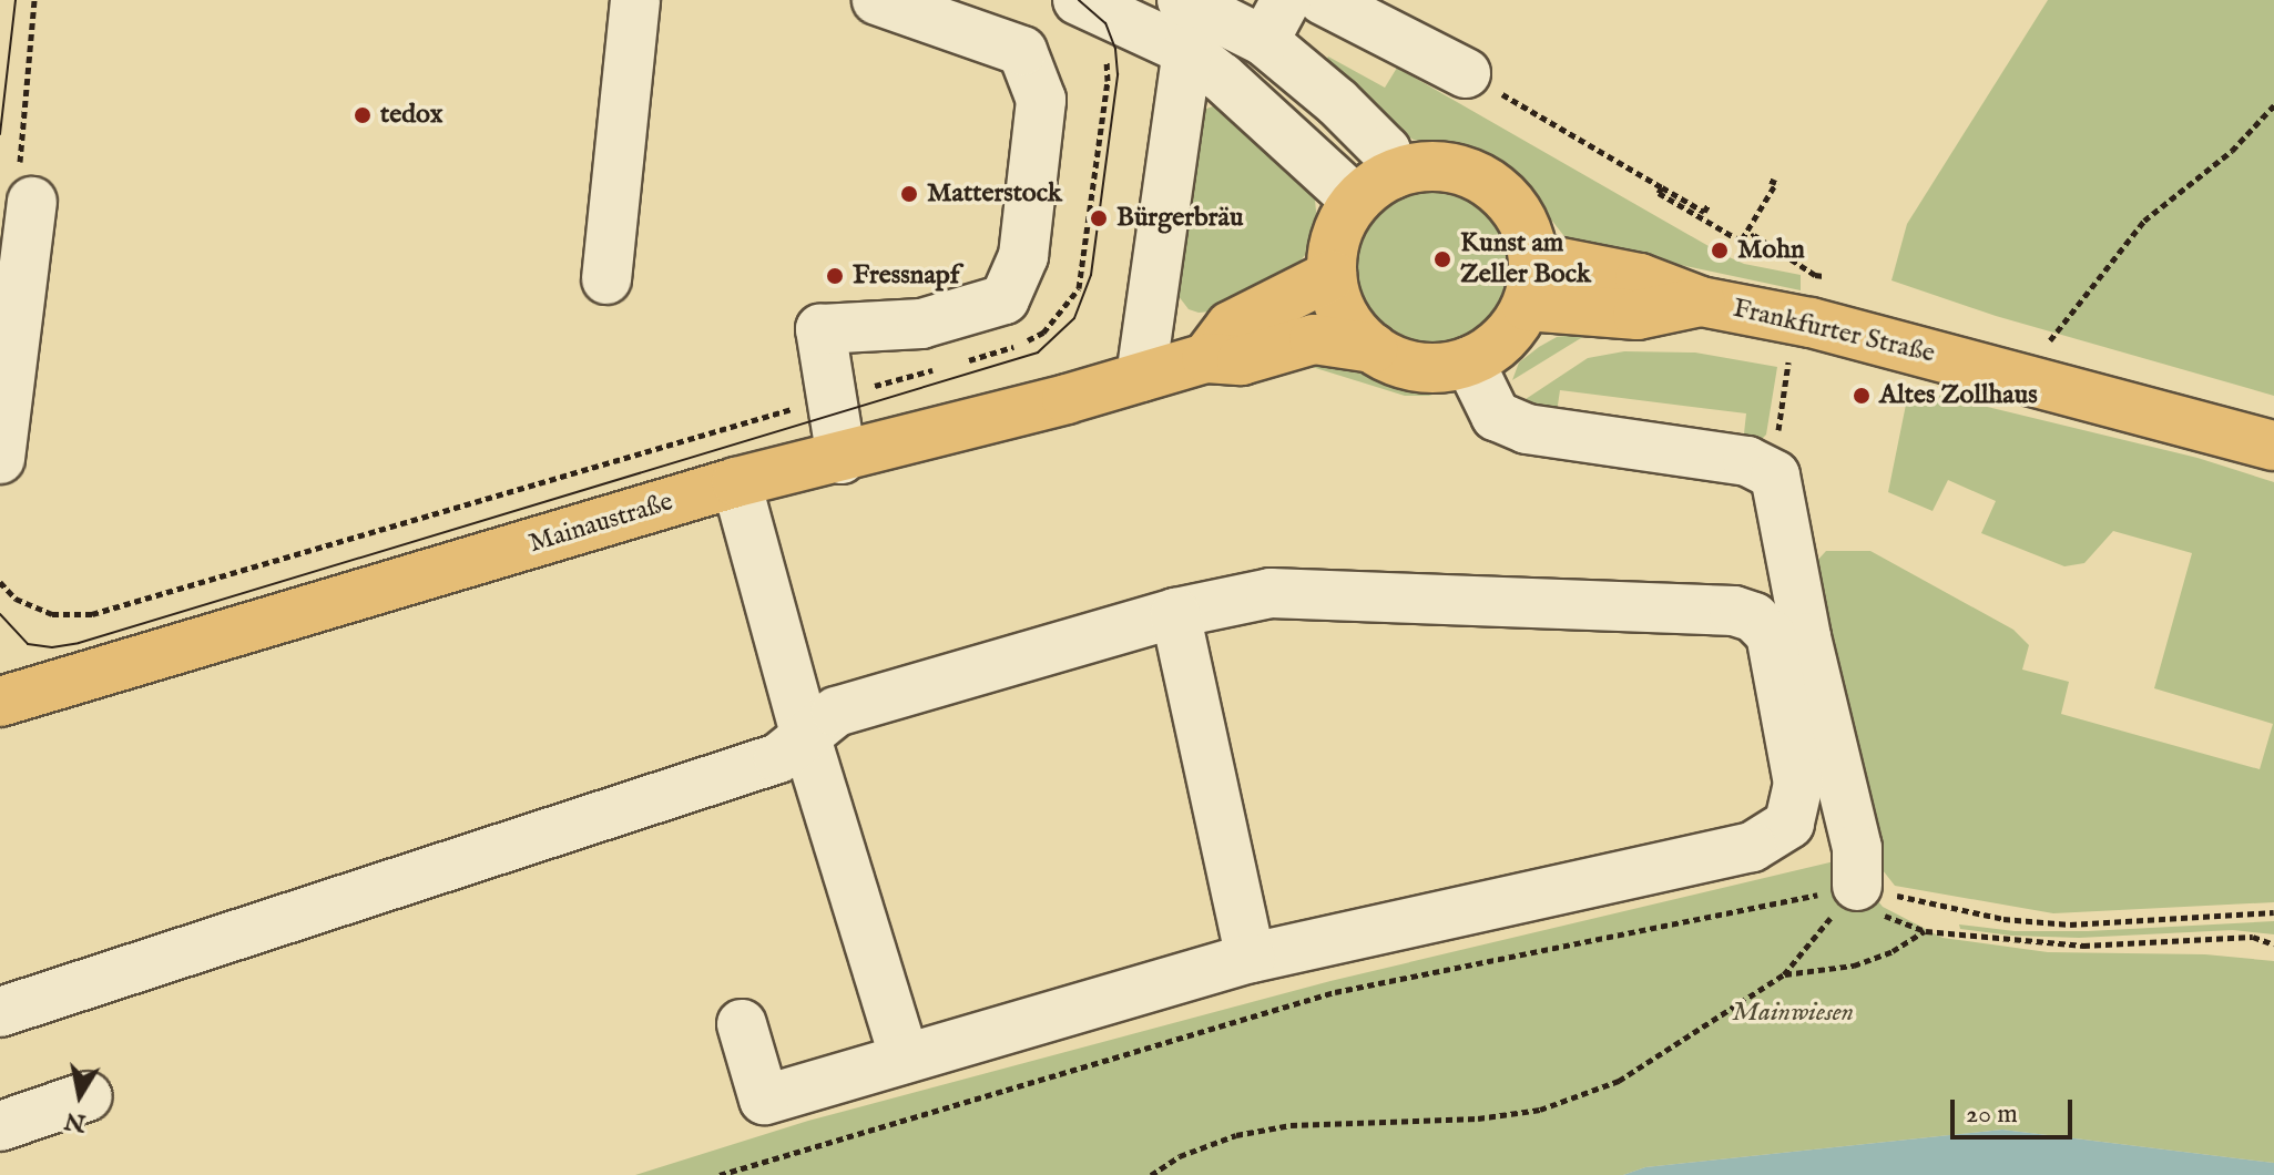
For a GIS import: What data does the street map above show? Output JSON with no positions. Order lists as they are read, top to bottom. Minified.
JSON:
{"streets":{"main road":["Frankfurter Straße","Mainaustraße"]},"crossings":[["Frankfurter Straße","Mainaustraße"]],"parks":["Mainwiesen"],"places":["tedox","Matterstock","Bürgerbräu","Mohn","Kunst am Zeller Bock","Fressnapf","Altes Zollhaus"],"scale_bar":"20 m","north":"bottom"}
